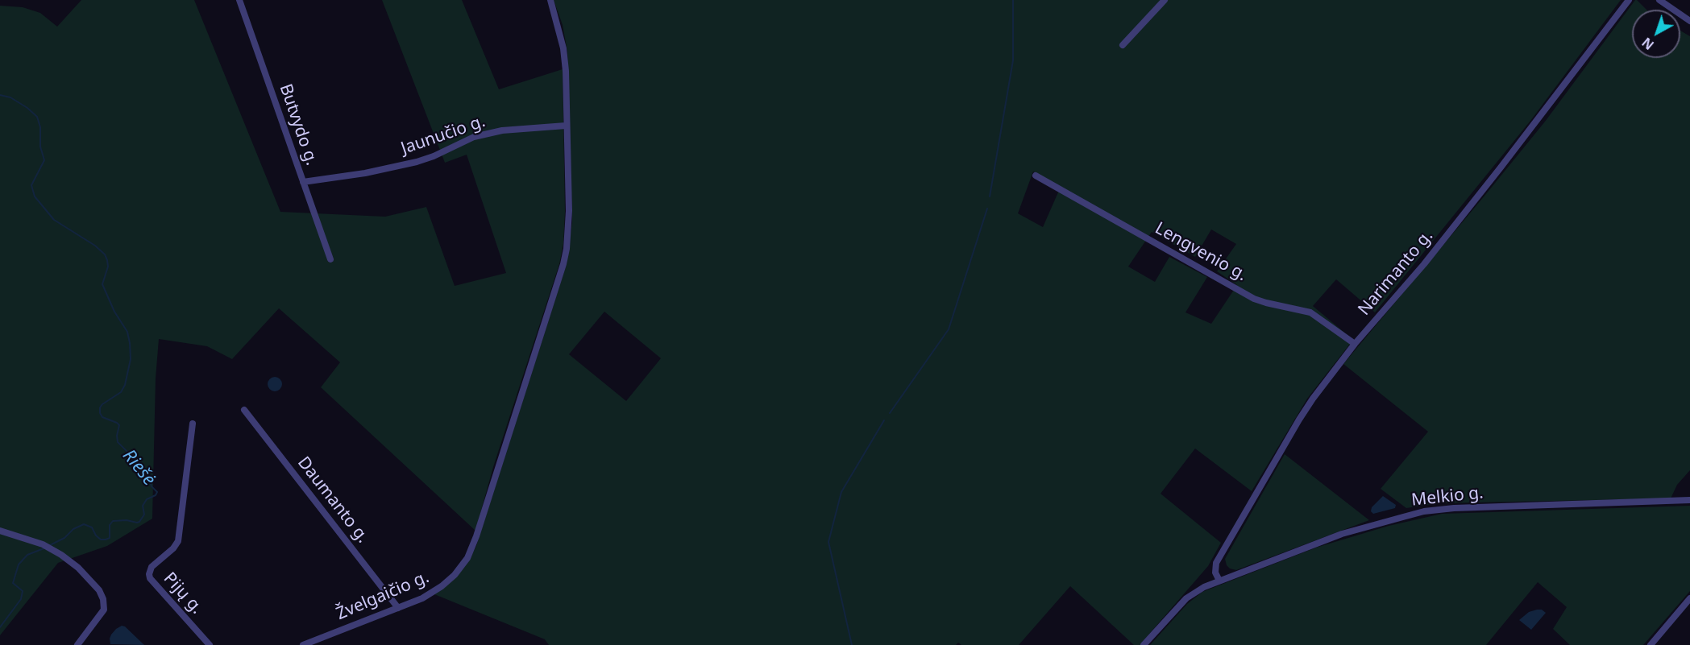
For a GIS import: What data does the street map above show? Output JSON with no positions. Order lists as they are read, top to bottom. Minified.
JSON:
{"streets":{"street":["Butvydo g.","Jaunučio g.","Lengvenio g.","Narimanto g.","Melkio g.","Daumanto g.","Pijų g.","Žvelgaičio g."]},"crossings":[["Butvydo g.","Jaunučio g."],["Jaunučio g.","Žvelgaičio g."],["Lengvenio g.","Narimanto g."],["Narimanto g.","Melkio g."],["Daumanto g.","Žvelgaičio g."]],"water":["Riešė"],"north":"bottom left"}
